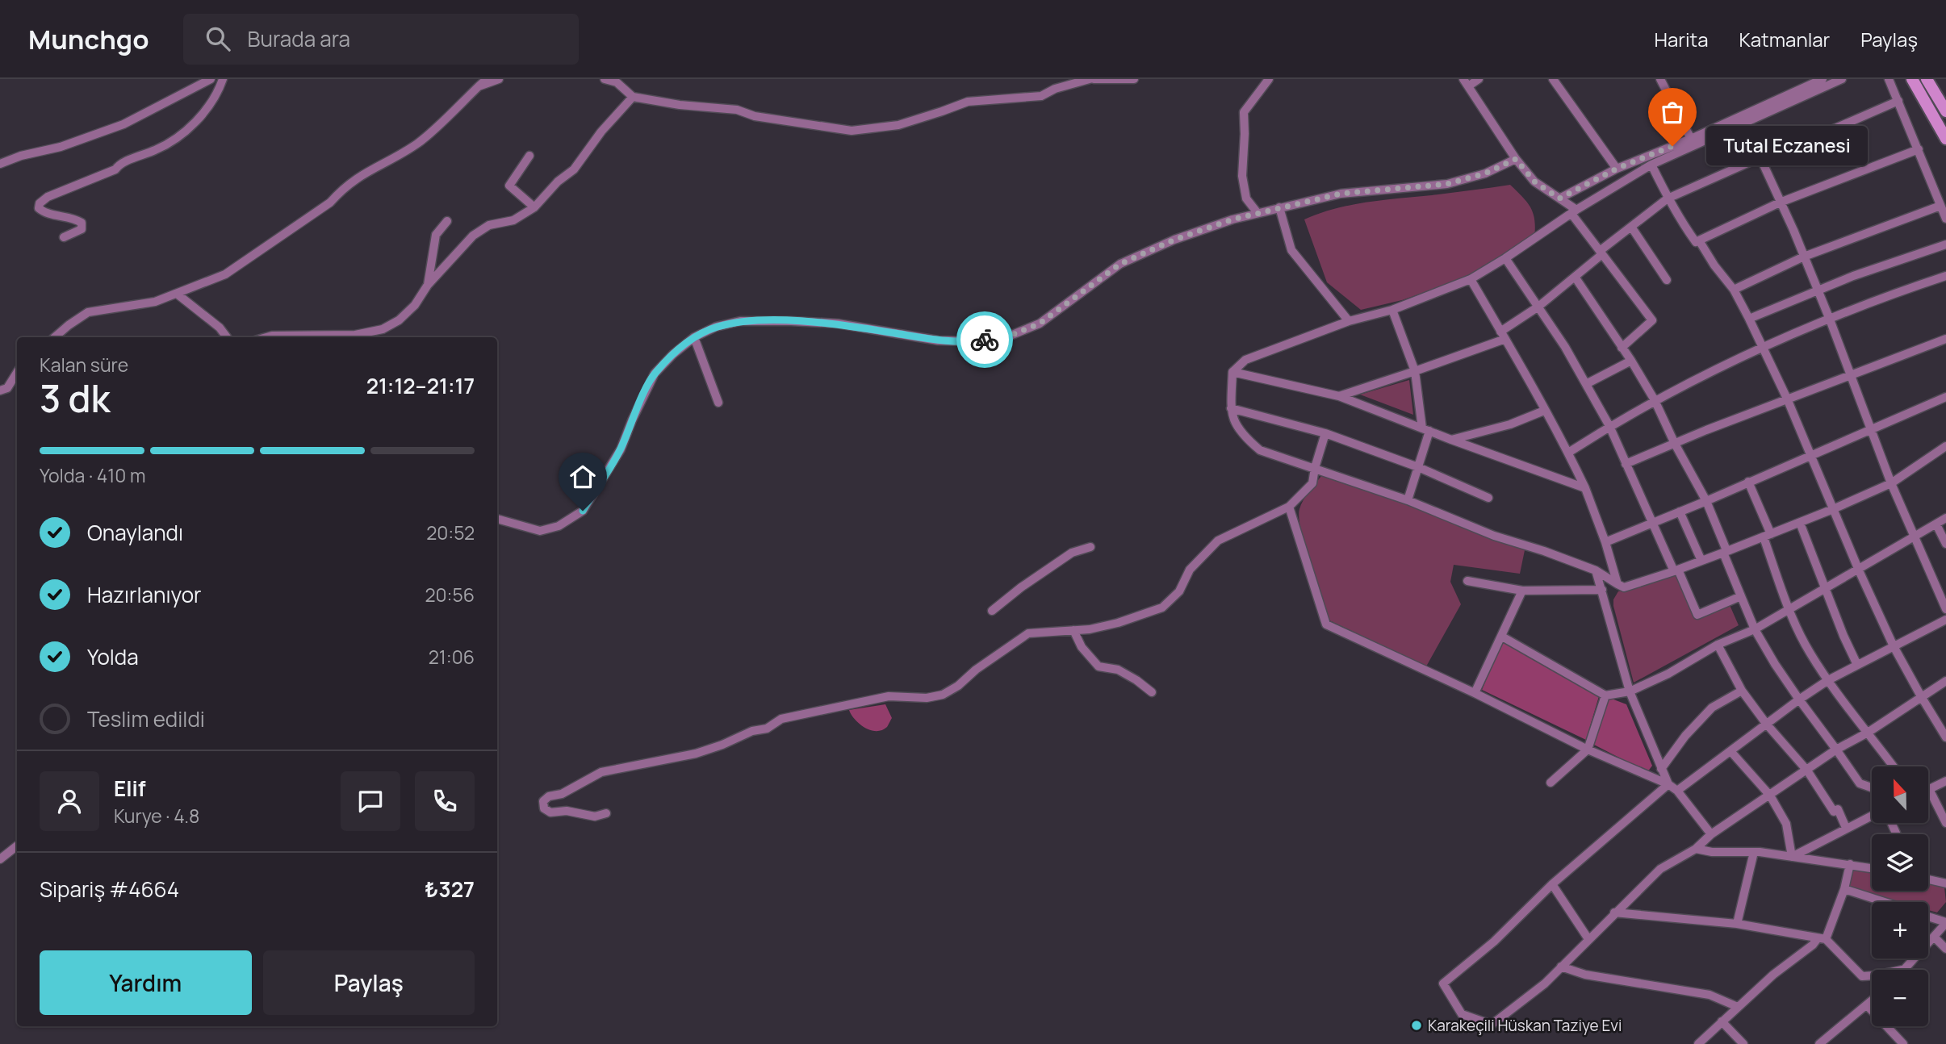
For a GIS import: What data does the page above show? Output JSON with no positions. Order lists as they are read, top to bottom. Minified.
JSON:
{"places":["Tutal Eczanesi","Karakeçili Hüskan Taziye Evi"],"north":"top","page":{"header":"Munchgo","search":"Burada ara","nav":["Harita","Katmanlar","Paylaş"],"bubble":"Tutal Eczanesi","heading":["3 dk","Kalan süre","21:12–21:17"],"panel":["Elif","Kurye · 4.8","Sipariş #4664","₺327"],"bar":"Yolda · 410 m","list":[["Onaylandı","20:52"],["Hazırlanıyor","20:56"],["Yolda","21:06"],"Teslim edildi"],"map_buttons":["+","−"],"buttons":["Yardım","Paylaş"]}}
